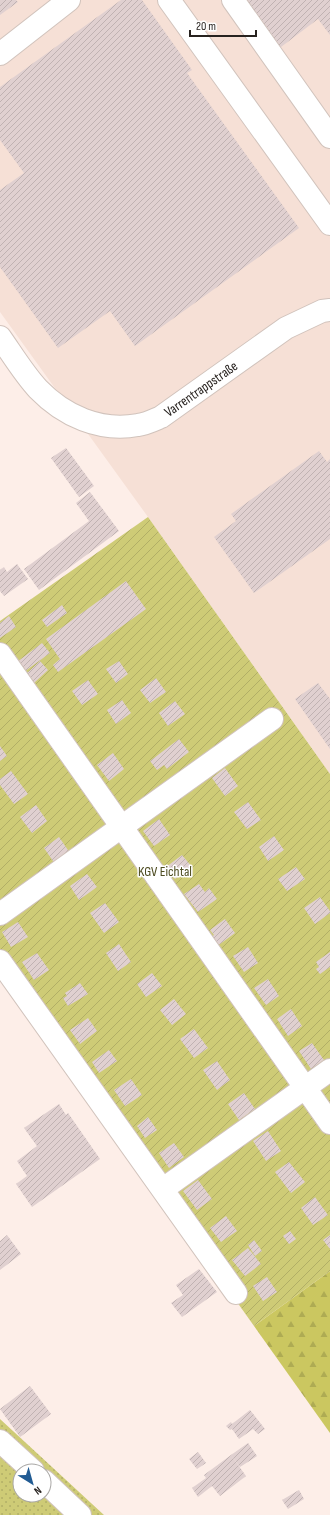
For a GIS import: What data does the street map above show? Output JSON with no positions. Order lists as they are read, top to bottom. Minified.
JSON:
{"streets":{"street":["Varrentrappstraße"]},"parks":["KGV Eichtal"],"scale_bar":"20 m","north":"bottom right"}
